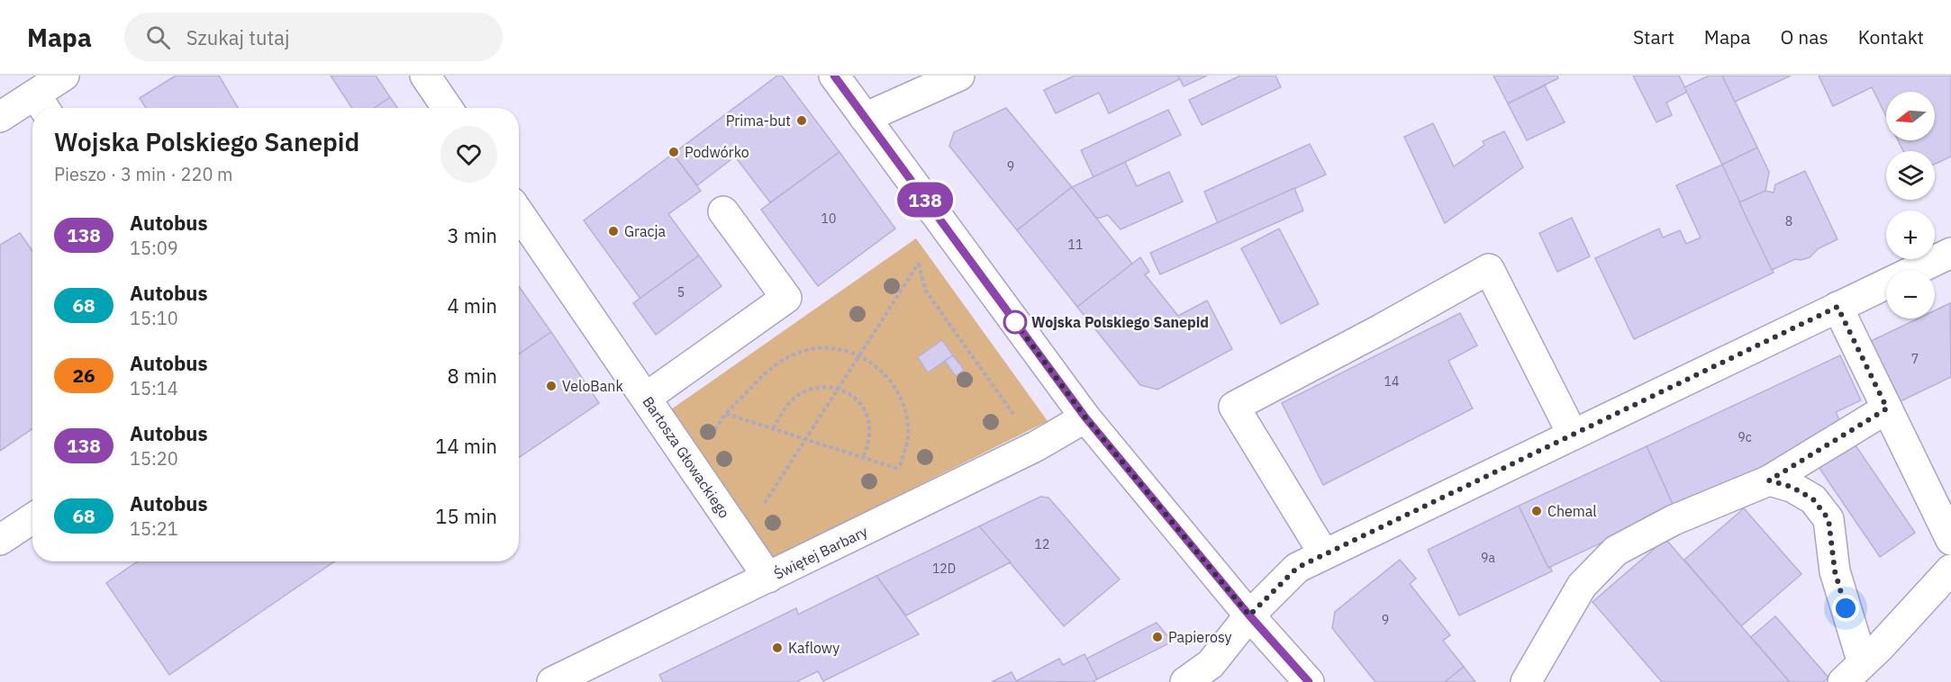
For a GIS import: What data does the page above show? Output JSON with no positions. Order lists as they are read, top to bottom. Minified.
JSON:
{"streets":{"street":["Bartosza Głowackiego","Świętej Barbary"]},"crossings":[["Bartosza Głowackiego","Świętej Barbary"]],"places":["Prima-but","Podwórko","Gracja","Wojska Polskiego Sanepid","VeloBank","Chemal","Papierosy","Kaflowy"],"lines":["bus line 138"],"house_numbers":["9","10","8","11","5","7","14","9c","12","9a","12D","9"],"north":"left","page":{"header":"Mapa","search":"Szukaj tutaj","nav":["Start","Mapa","O nas","Kontakt"],"on_map":"138","map_buttons":["+","−"],"heading":["Wojska Polskiego Sanepid","Pieszo · 3 min · 220 m"],"list":[{"mark":"138","name":"Autobus","note":"15:09","value":"3 min"},{"mark":"68","name":"Autobus","note":"15:10","value":"4 min"},{"mark":"26","name":"Autobus","note":"15:14","value":"8 min"},{"mark":"138","name":"Autobus","note":"15:20","value":"14 min"},{"mark":"68","name":"Autobus","note":"15:21","value":"15 min"}]}}
